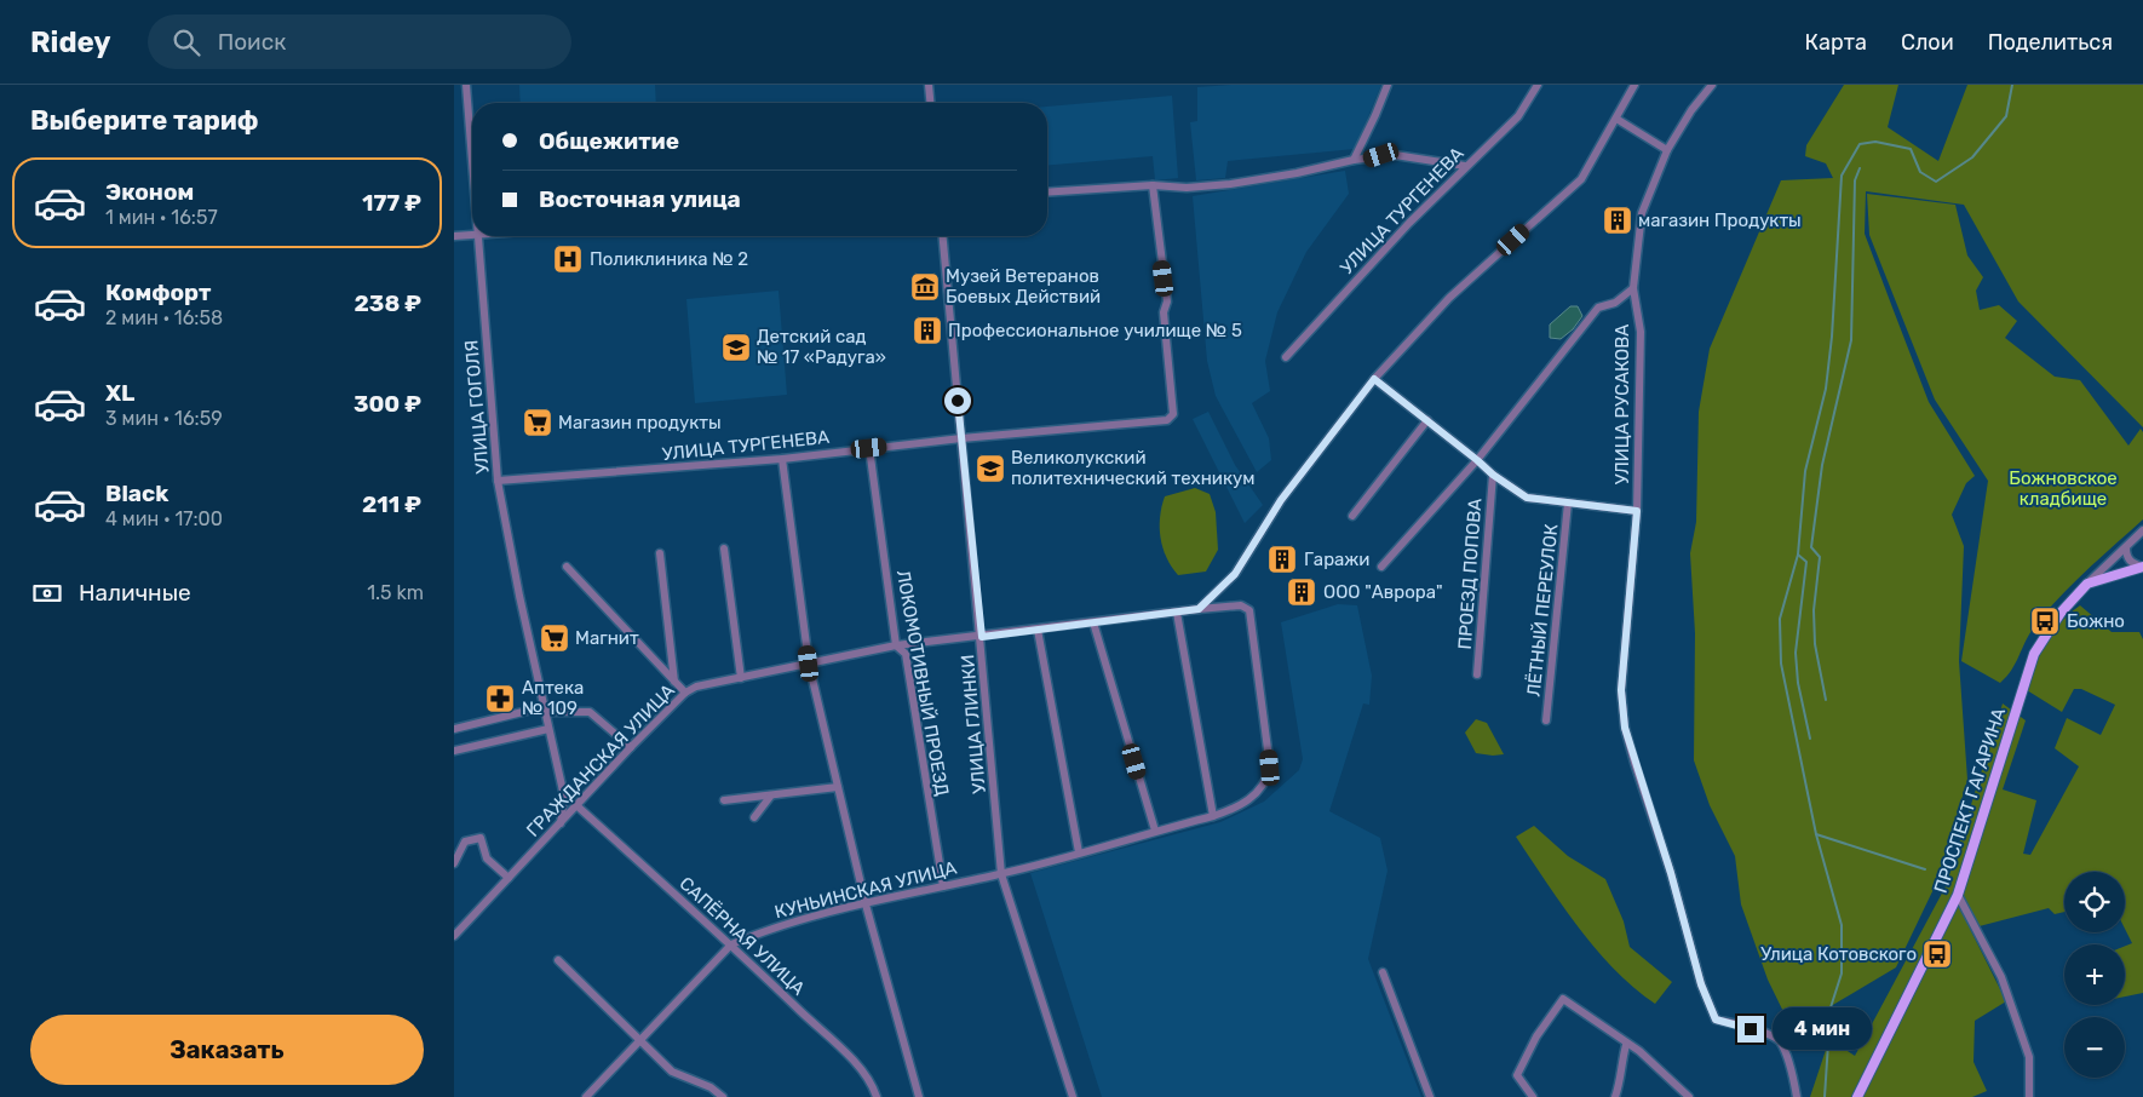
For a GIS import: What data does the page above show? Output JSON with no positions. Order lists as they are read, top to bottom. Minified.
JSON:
{"streets":{"main road":["ПРОСПЕКТ ГАГАРИНА"],"street":["УЛИЦА ТУРГЕНЕВА","УЛИЦА РУСАКОВА","УЛИЦА ГОГОЛЯ","ПРОЕЗД ПОПОВА","ЛЁТНЫЙ ПЕРЕУЛОК","ЛОКОМОТИВНЫЙ ПРОЕЗД","УЛИЦА ГЛИНКИ","ГРАЖДАНСКАЯ УЛИЦА","КУНЬИНСКАЯ УЛИЦА","САПЁРНАЯ УЛИЦА"]},"crossings":[["УЛИЦА ТУРГЕНЕВА","УЛИЦА ГОГОЛЯ"],["УЛИЦА ТУРГЕНЕВА","ЛОКОМОТИВНЫЙ ПРОЕЗД"],["УЛИЦА ТУРГЕНЕВА","УЛИЦА ГЛИНКИ"],["УЛИЦА РУСАКОВА","ПРОЕЗД ПОПОВА"],["УЛИЦА ГОГОЛЯ","ГРАЖДАНСКАЯ УЛИЦА"],["ЛОКОМОТИВНЫЙ ПРОЕЗД","ГРАЖДАНСКАЯ УЛИЦА"],["ЛОКОМОТИВНЫЙ ПРОЕЗД","КУНЬИНСКАЯ УЛИЦА"],["УЛИЦА ГЛИНКИ","ГРАЖДАНСКАЯ УЛИЦА"],["УЛИЦА ГЛИНКИ","КУНЬИНСКАЯ УЛИЦА"],["ГРАЖДАНСКАЯ УЛИЦА","КУНЬИНСКАЯ УЛИЦА"],["ГРАЖДАНСКАЯ УЛИЦА","САПЁРНАЯ УЛИЦА"],["КУНЬИНСКАЯ УЛИЦА","САПЁРНАЯ УЛИЦА"]],"parks":["Божновское кладбище"],"places":{"building":["магазин Продукты","Профессиональное училище № 5","Гаражи","ООО \"Аврора\""],"hospital":["Поликлиника № 2"],"museum":["Музей Ветеранов Боевых Действий"],"school or university":["Детский сад № 17 «Радуга»","Великолукский политехнический техникум"],"supermarket":["Магазин продукты","Магнит"],"bus stop":["Божно","Улица Котовского"],"pharmacy":["Аптека № 109"]},"page":{"header":"Ridey","search":"Поиск","nav":["Карта","Слои","Поделиться"],"heading":"Выберите тариф","banner":["Общежитие","Восточная улица"],"list":[{"name":"Эконом","note":"1 мин · 16:57","value":"177 ₽"},{"name":"Комфорт","note":"2 мин · 16:58","value":"238 ₽"},{"name":"XL","note":"3 мин · 16:59","value":"300 ₽"},{"name":"Black","note":"4 мин · 17:00","value":"211 ₽"}],"pay":["Наличные","1.5 km"],"map_buttons":["+","−"],"buttons":"Заказать","bubble":"4 мин"}}
